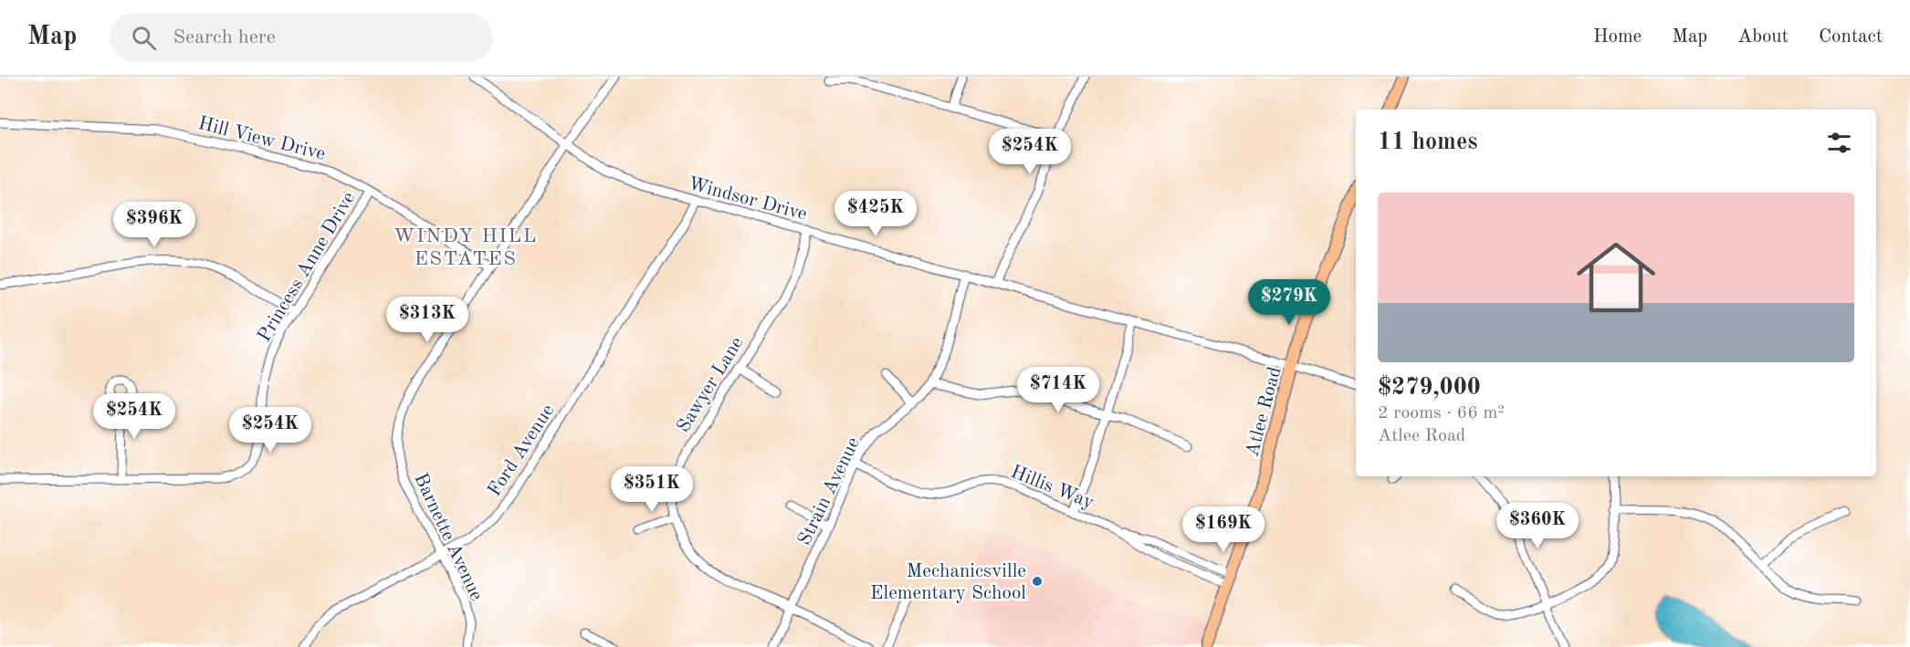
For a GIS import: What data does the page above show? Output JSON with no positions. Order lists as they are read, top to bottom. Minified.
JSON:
{"streets":{"main road":["Atlee Road"],"street":["Hill View Drive","Windsor Drive","Princess Anne Drive","Sawyer Lane","Ford Avenue","Hillis Way","Strain Avenue","Barnette Avenue"]},"crossings":[["Hill View Drive","Princess Anne Drive"],["Hill View Drive","Barnette Avenue"],["Windsor Drive","Sawyer Lane"],["Windsor Drive","Atlee Road"],["Windsor Drive","Ford Avenue"],["Windsor Drive","Strain Avenue"],["Windsor Drive","Barnette Avenue"],["Sawyer Lane","Strain Avenue"],["Atlee Road","Hillis Way"],["Ford Avenue","Barnette Avenue"],["Hillis Way","Strain Avenue"]],"districts":["WINDY HILL ESTATES"],"places":["Mechanicsville Elementary School"],"page":{"header":"Map","search":"Search here","nav":["Home","Map","About","Contact"],"heading":"11 homes","price":["$254K","$425K","$396K","$279K","$313K","$714K","$254K","$254K","$351K","$360K","$169K"],"list":[{"name":"$279,000","note":"2 rooms · 66 m² · Atlee Road"}]}}
